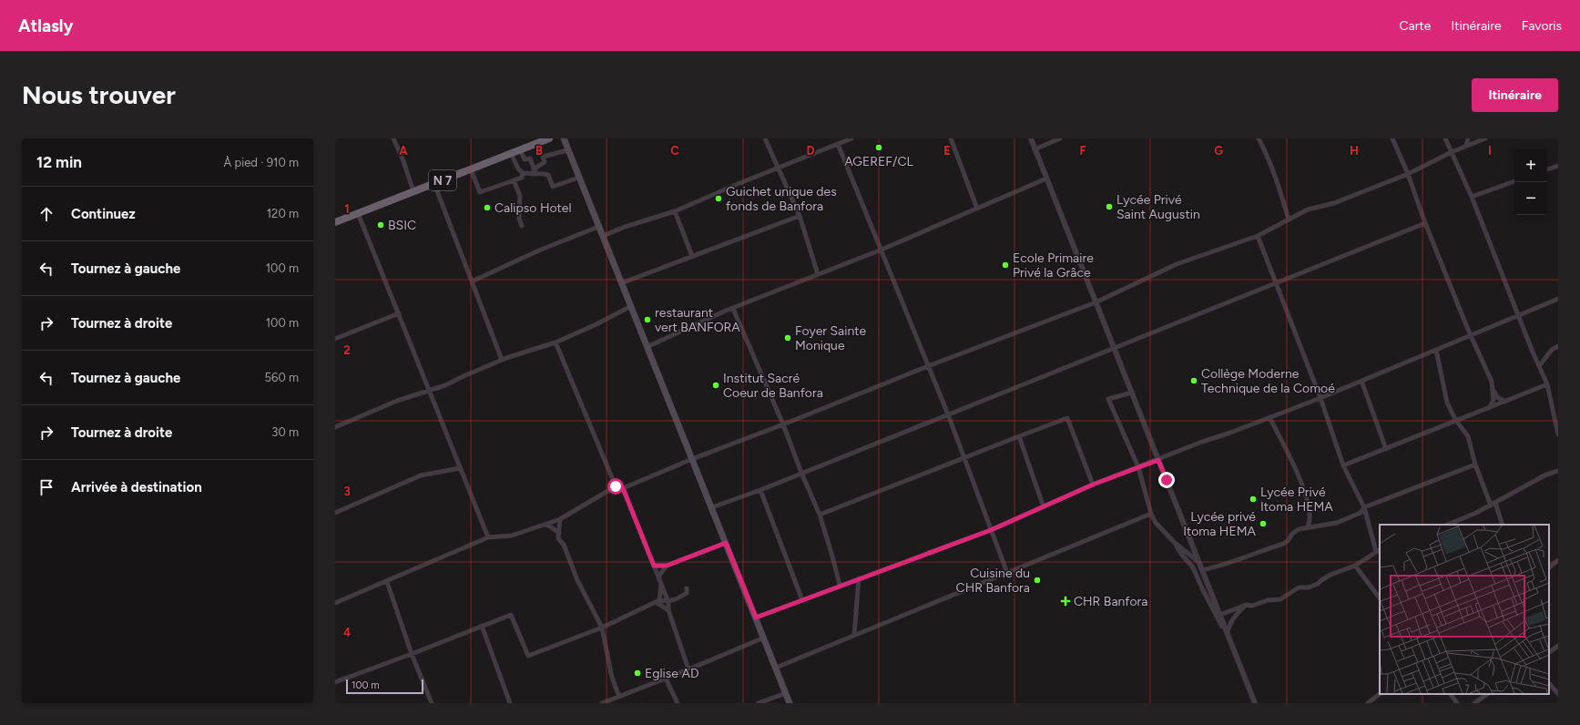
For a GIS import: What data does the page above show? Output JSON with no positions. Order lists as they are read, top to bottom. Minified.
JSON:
{"streets":{"highway":["N 7"]},"places":{"other":["AGEREF/CL","Guichet unique des fonds de Banfora","Lycée Privé Saint Augustin","Calipso Hotel","BSIC","Ecole Primaire Privé la Grâce","restaurant vert BANFORA","Foyer Sainte Monique","Collège Moderne Technique de la Comoé","Institut Sacré Coeur de Banfora","Lycée Privé Itoma HEMA","Lycée privé Itoma HEMA","Cuisine du CHR Banfora","Eglise AD"],"health":["CHR Banfora"]},"scale_bar":"100 m","page":{"header":"Atlasly","nav":["Carte","Itinéraire","Favoris"],"buttons":"Itinéraire","title":"Nous trouver","heading":["12 min","À pied · 910 m"],"map_buttons":["+","−"],"list":[["Continuez","120 m"],["Tournez à gauche","100 m"],["Tournez à droite","100 m"],["Tournez à gauche","560 m"],["Tournez à droite","30 m"],"Arrivée à destination"],"scale":"100 m"},"grid":{"columns":["A","B","C","D","E","F","G","H","I"],"rows":["1","2","3","4"]}}
